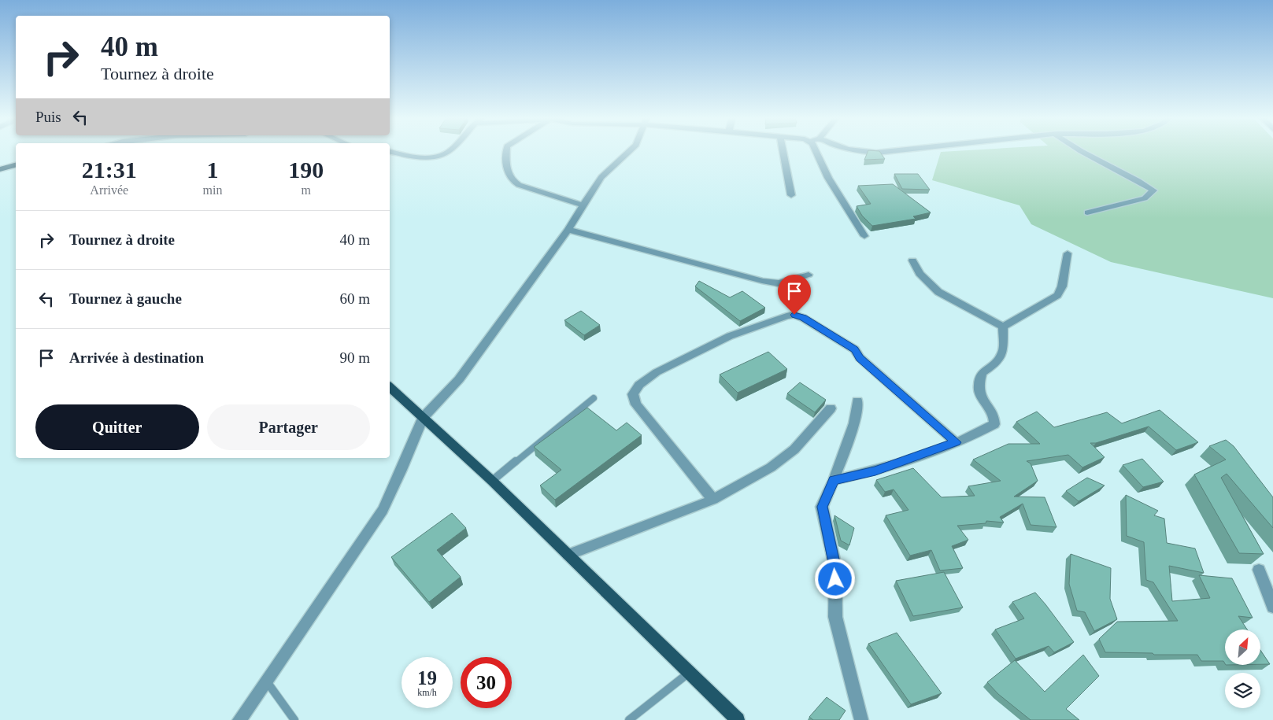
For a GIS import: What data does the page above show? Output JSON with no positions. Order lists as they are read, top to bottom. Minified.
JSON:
{"north":"top right","page":{"turn":["40 m","Tournez à droite"],"then":"Puis","eta":["21:31","Arrivée","1","min","190","m"],"list":[{"name":"Tournez à droite","value":"40 m"},{"name":"Tournez à gauche","value":"60 m"},{"name":"Arrivée à destination","value":"90 m"}],"buttons":["Quitter","Partager"],"speed":"19 km/h","limit":"30"}}
